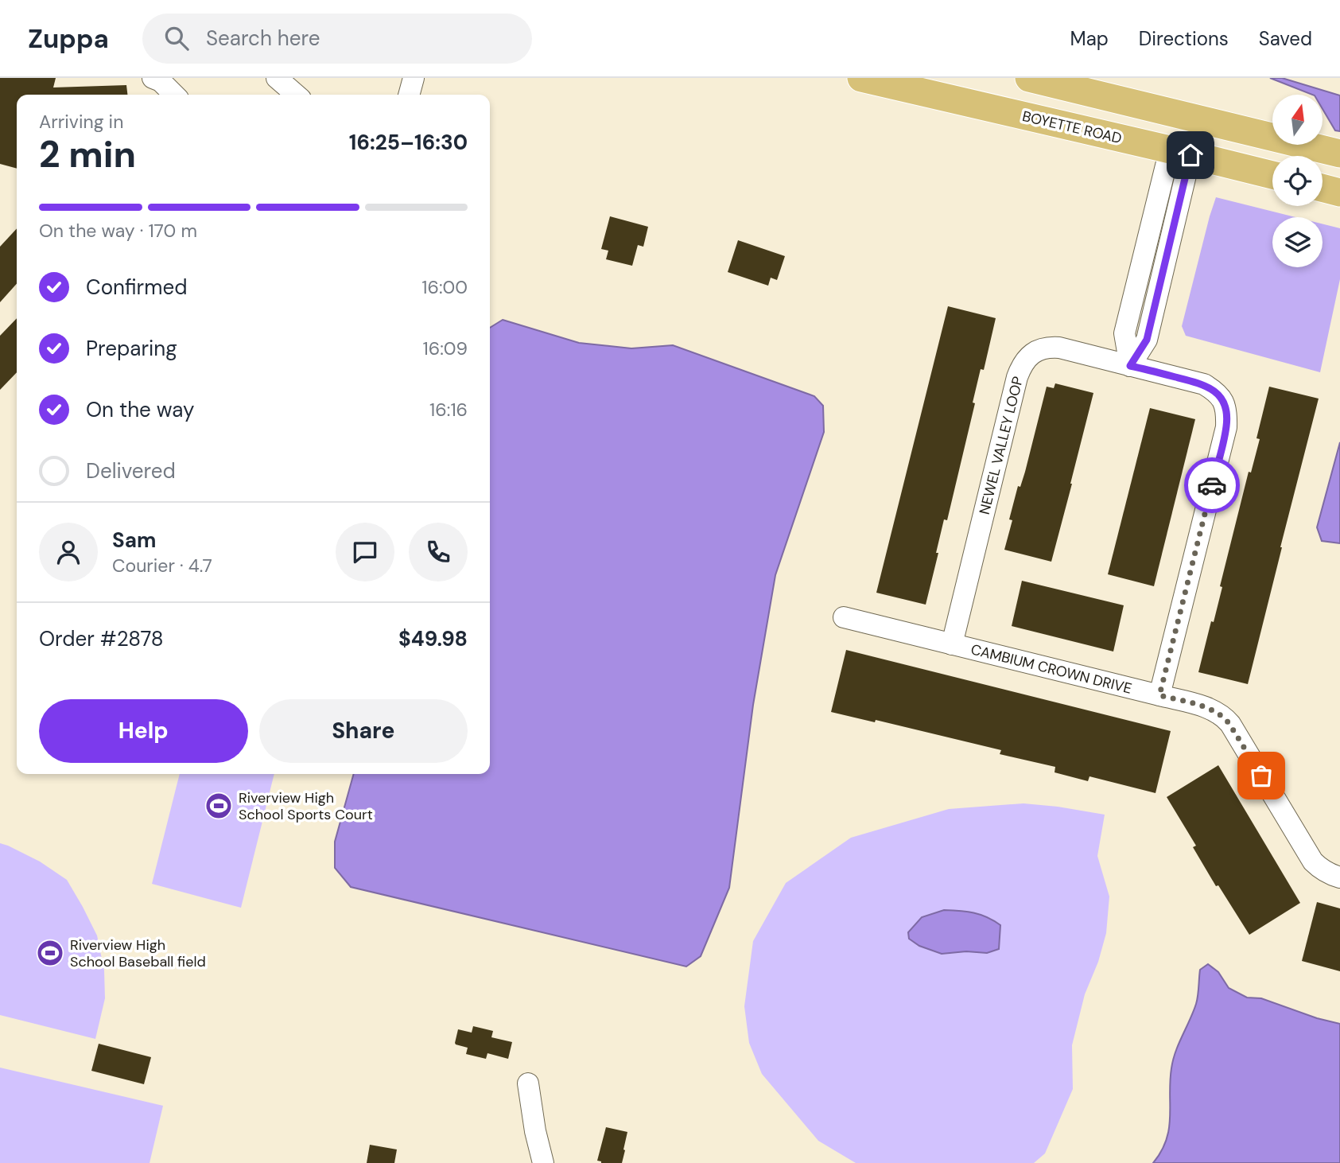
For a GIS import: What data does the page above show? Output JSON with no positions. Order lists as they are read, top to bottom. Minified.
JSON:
{"streets":{"main road":["BOYETTE ROAD"],"street":["NEWEL VALLEY LOOP","CAMBIUM CROWN DRIVE"]},"crossings":[["NEWEL VALLEY LOOP","CAMBIUM CROWN DRIVE"]],"places":{"sports":["Riverview High School Sports Court","Riverview High School Baseball field"]},"north":"top","page":{"header":"Zuppa","search":"Search here","nav":["Map","Directions","Saved"],"heading":["2 min","Arriving in","16:25–16:30"],"panel":["Sam","Courier · 4.7","Order #2878","$49.98"],"bar":"On the way · 170 m","list":[["Confirmed","16:00"],["Preparing","16:09"],["On the way","16:16"],"Delivered"],"buttons":["Help","Share"]}}
